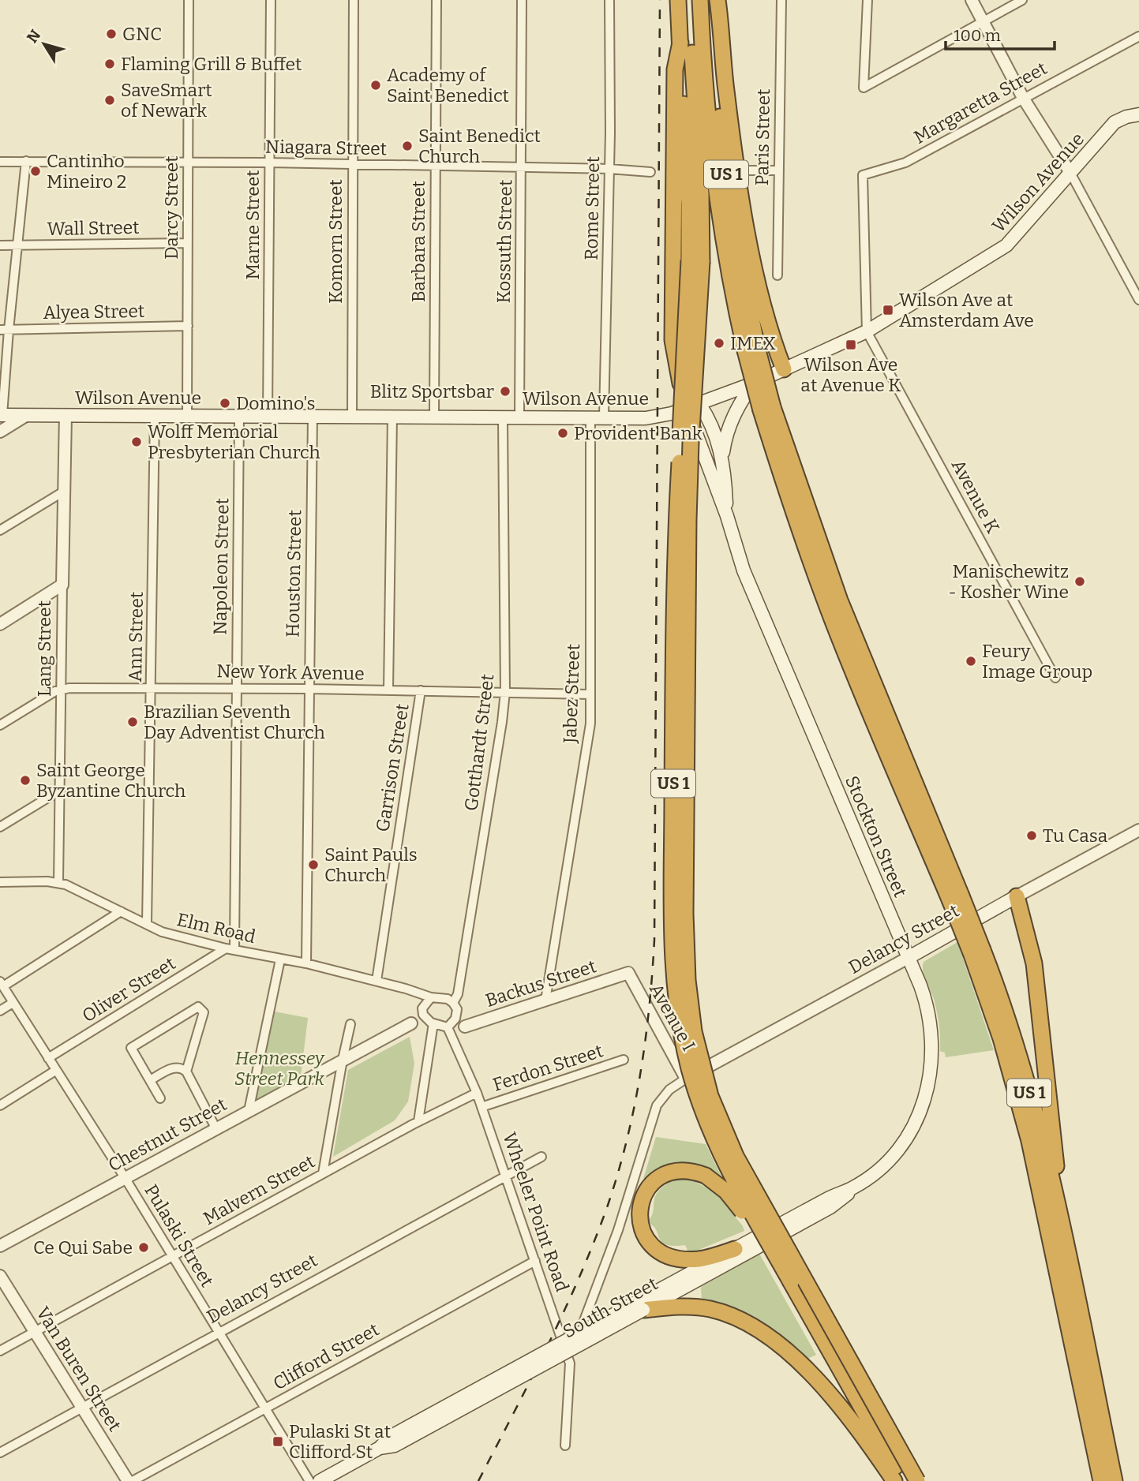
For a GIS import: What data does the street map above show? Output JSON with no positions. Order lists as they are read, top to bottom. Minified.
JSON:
{"streets":{"highway":["US 1"],"main road":["Wilson Avenue","Stockton Street","Delancy Street","South Street"],"street":["Margaretta Street","Paris Street","Niagara Street","Darcy Street","Rome Street","Marne Street","Wall Street","Komorn Street","Barbara Street","Kossuth Street","Alyea Street","Avenue K","Napoleon Street","Houston Street","Ann Street","Lang Street","New York Avenue","Jabez Street","Gotthardt Street","Garrison Street","Elm Road","Backus Street","Oliver Street","Avenue I","Ferdon Street","Chestnut Street","Malvern Street","Wheeler Point Road","Pulaski Street","Clifford Street","Van Buren Street"]},"crossings":[["Margaretta Street","Wilson Avenue"],["Margaretta Street","Avenue K"],["Niagara Street","Darcy Street"],["Niagara Street","Rome Street"],["Niagara Street","Marne Street"],["Niagara Street","Komorn Street"],["Niagara Street","Barbara Street"],["Niagara Street","Kossuth Street"],["Wilson Avenue","Darcy Street"],["Wilson Avenue","Rome Street"],["Wilson Avenue","Marne Street"],["Wilson Avenue","Komorn Street"],["Wilson Avenue","Barbara Street"],["Wilson Avenue","Kossuth Street"],["Wilson Avenue","Avenue K"],["Wilson Avenue","Napoleon Street"],["Wilson Avenue","Houston Street"],["Wilson Avenue","Ann Street"],["Wilson Avenue","Lang Street"],["Wilson Avenue","Jabez Street"],["Wilson Avenue","Gotthardt Street"],["Wilson Avenue","Garrison Street"],["Wilson Avenue","Stockton Street"],["Darcy Street","Wall Street"],["Darcy Street","Alyea Street"],["Napoleon Street","New York Avenue"],["Napoleon Street","Elm Road"],["Napoleon Street","Oliver Street"],["Houston Street","New York Avenue"],["Houston Street","Elm Road"],["Ann Street","New York Avenue"],["Ann Street","Elm Road"],["Lang Street","New York Avenue"],["Lang Street","Elm Road"],["New York Avenue","Jabez Street"],["New York Avenue","Gotthardt Street"],["New York Avenue","Garrison Street"],["Jabez Street","Backus Street"],["Gotthardt Street","Elm Road"],["Gotthardt Street","Backus Street"],["Gotthardt Street","Wheeler Point Road"],["Garrison Street","Elm Road"],["Stockton Street","Delancy Street"],["Stockton Street","South Street"],["Elm Road","Backus Street"],["Elm Road","Oliver Street"],["Elm Road","Wheeler Point Road"],["Delancy Street","Avenue I"],["Delancy Street","Wheeler Point Road"],["Delancy Street","Pulaski Street"],["Delancy Street","Van Buren Street"],["Backus Street","Avenue I"],["Backus Street","Wheeler Point Road"],["Oliver Street","Pulaski Street"],["Ferdon Street","Wheeler Point Road"],["Chestnut Street","Pulaski Street"],["Malvern Street","Wheeler Point Road"],["Malvern Street","Pulaski Street"],["Malvern Street","Van Buren Street"],["Wheeler Point Road","Clifford Street"],["Pulaski Street","Clifford Street"]],"parks":["Hennessey Street Park"],"places":{"other":["GNC","Flaming Grill & Buffet","Academy of Saint Benedict","SaveSmart of Newark","Saint Benedict Church","Cantinho Mineiro 2","IMEX","Blitz Sportsbar","Domino's","Provident Bank","Wolff Memorial Presbyterian Church","Manischewitz - Kosher Wine","Feury Image Group","Brazilian Seventh Day Adventist Church","Saint George Byzantine Church","Tu Casa","Saint Pauls Church","Ce Qui Sabe"],"transit":["Wilson Ave at Amsterdam Ave","Wilson Ave at Avenue K","Pulaski St at Clifford St"]},"scale_bar":"100 m","north":"top left"}
